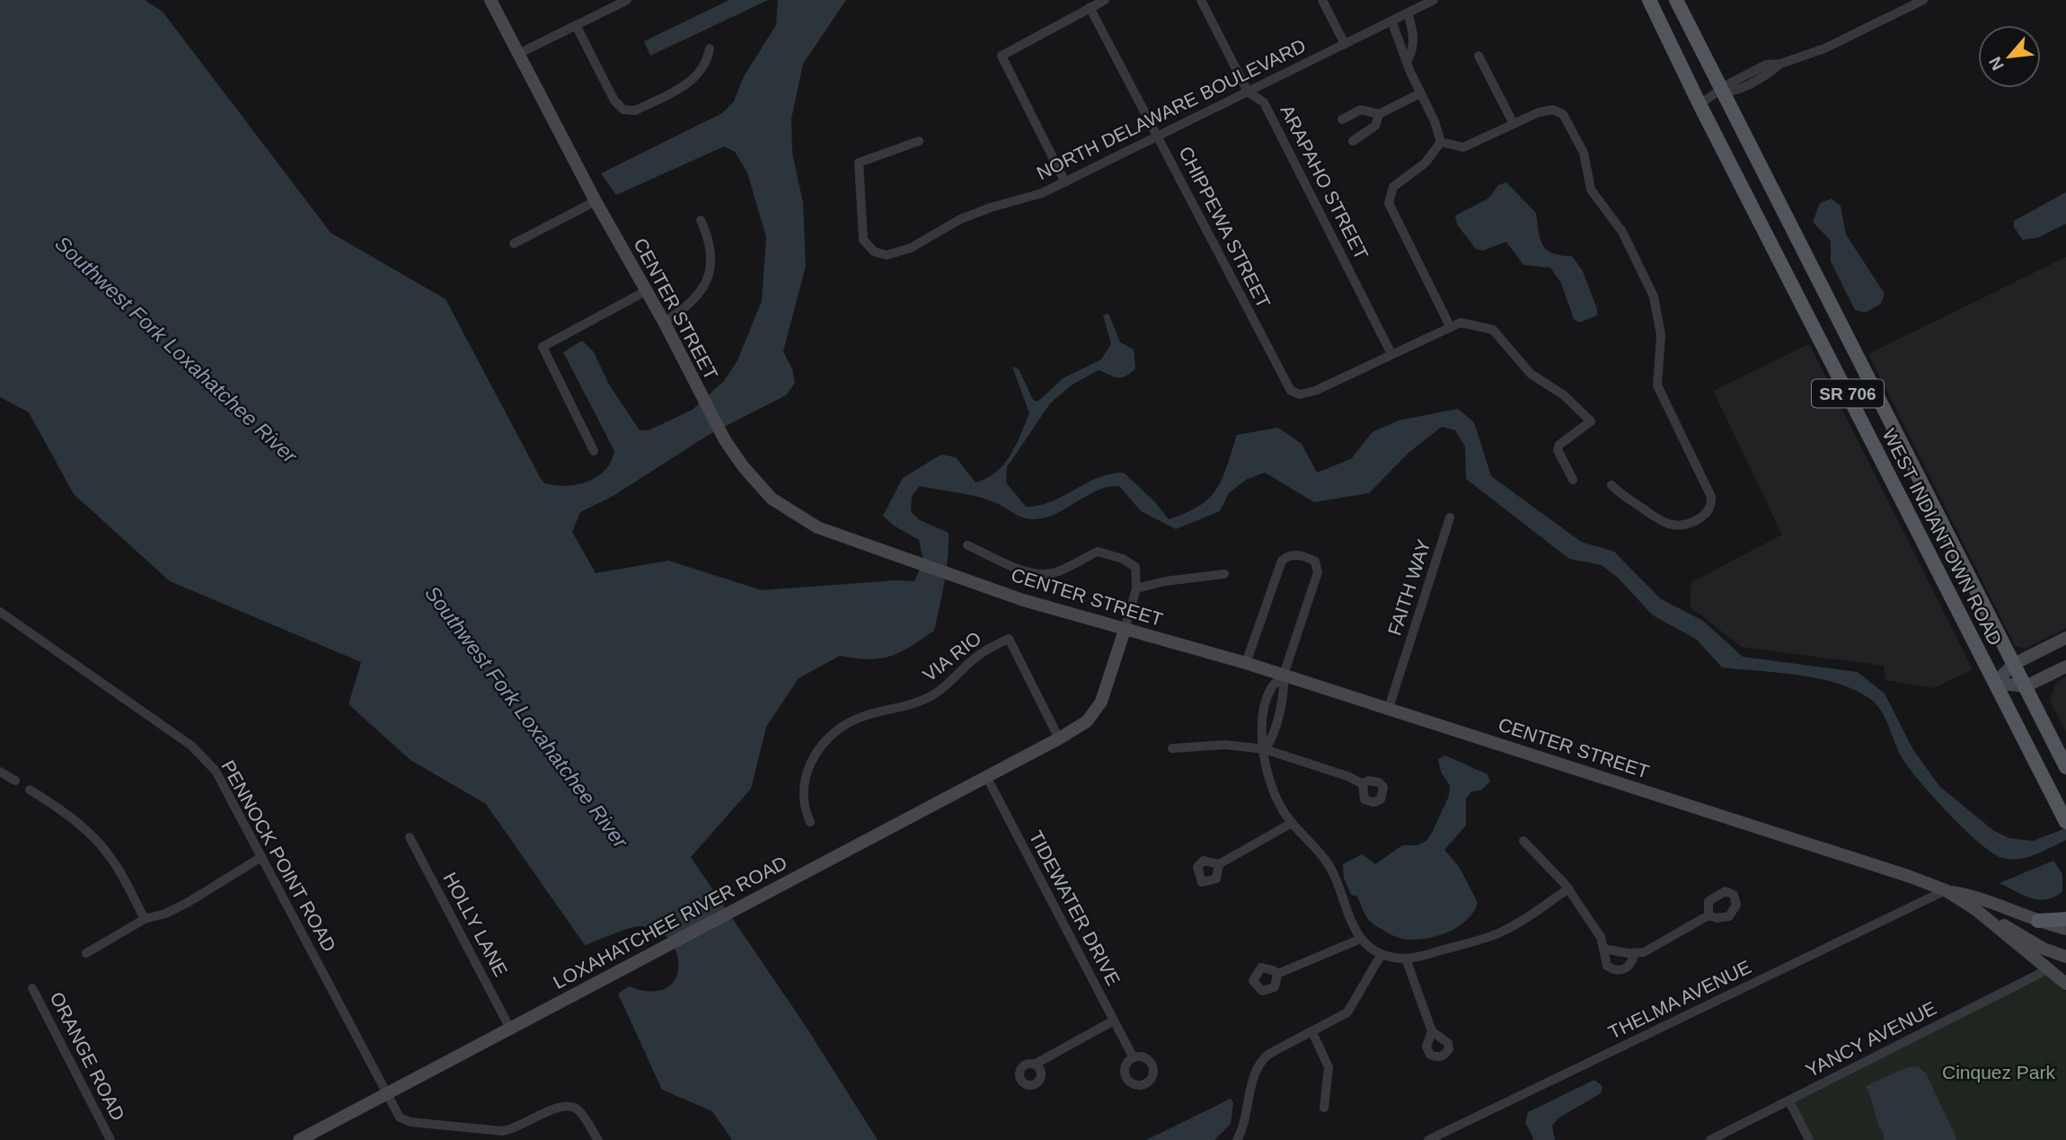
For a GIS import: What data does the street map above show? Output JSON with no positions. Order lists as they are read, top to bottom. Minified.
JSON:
{"streets":{"main road":["SR 706","WEST INDIANTOWN ROAD"],"street":["NORTH DELAWARE BOULEVARD","ARAPAHO STREET","CHIPPEWA STREET","CENTER STREET","FAITH WAY","VIA RIO","PENNOCK POINT ROAD","TIDEWATER DRIVE","LOXAHATCHEE RIVER ROAD","HOLLY LANE","THELMA AVENUE","YANCY AVENUE","ORANGE ROAD"]},"crossings":[["NORTH DELAWARE BOULEVARD","ARAPAHO STREET"],["NORTH DELAWARE BOULEVARD","CHIPPEWA STREET"],["ARAPAHO STREET","CHIPPEWA STREET"],["CENTER STREET","FAITH WAY"],["CENTER STREET","LOXAHATCHEE RIVER ROAD"],["CENTER STREET","THELMA AVENUE"],["CENTER STREET","YANCY AVENUE"],["VIA RIO","LOXAHATCHEE RIVER ROAD"],["PENNOCK POINT ROAD","LOXAHATCHEE RIVER ROAD"],["TIDEWATER DRIVE","LOXAHATCHEE RIVER ROAD"],["LOXAHATCHEE RIVER ROAD","HOLLY LANE"]],"water":["Southwest Fork Loxahatchee River"],"parks":["Cinquez Park"],"north":"bottom left"}
